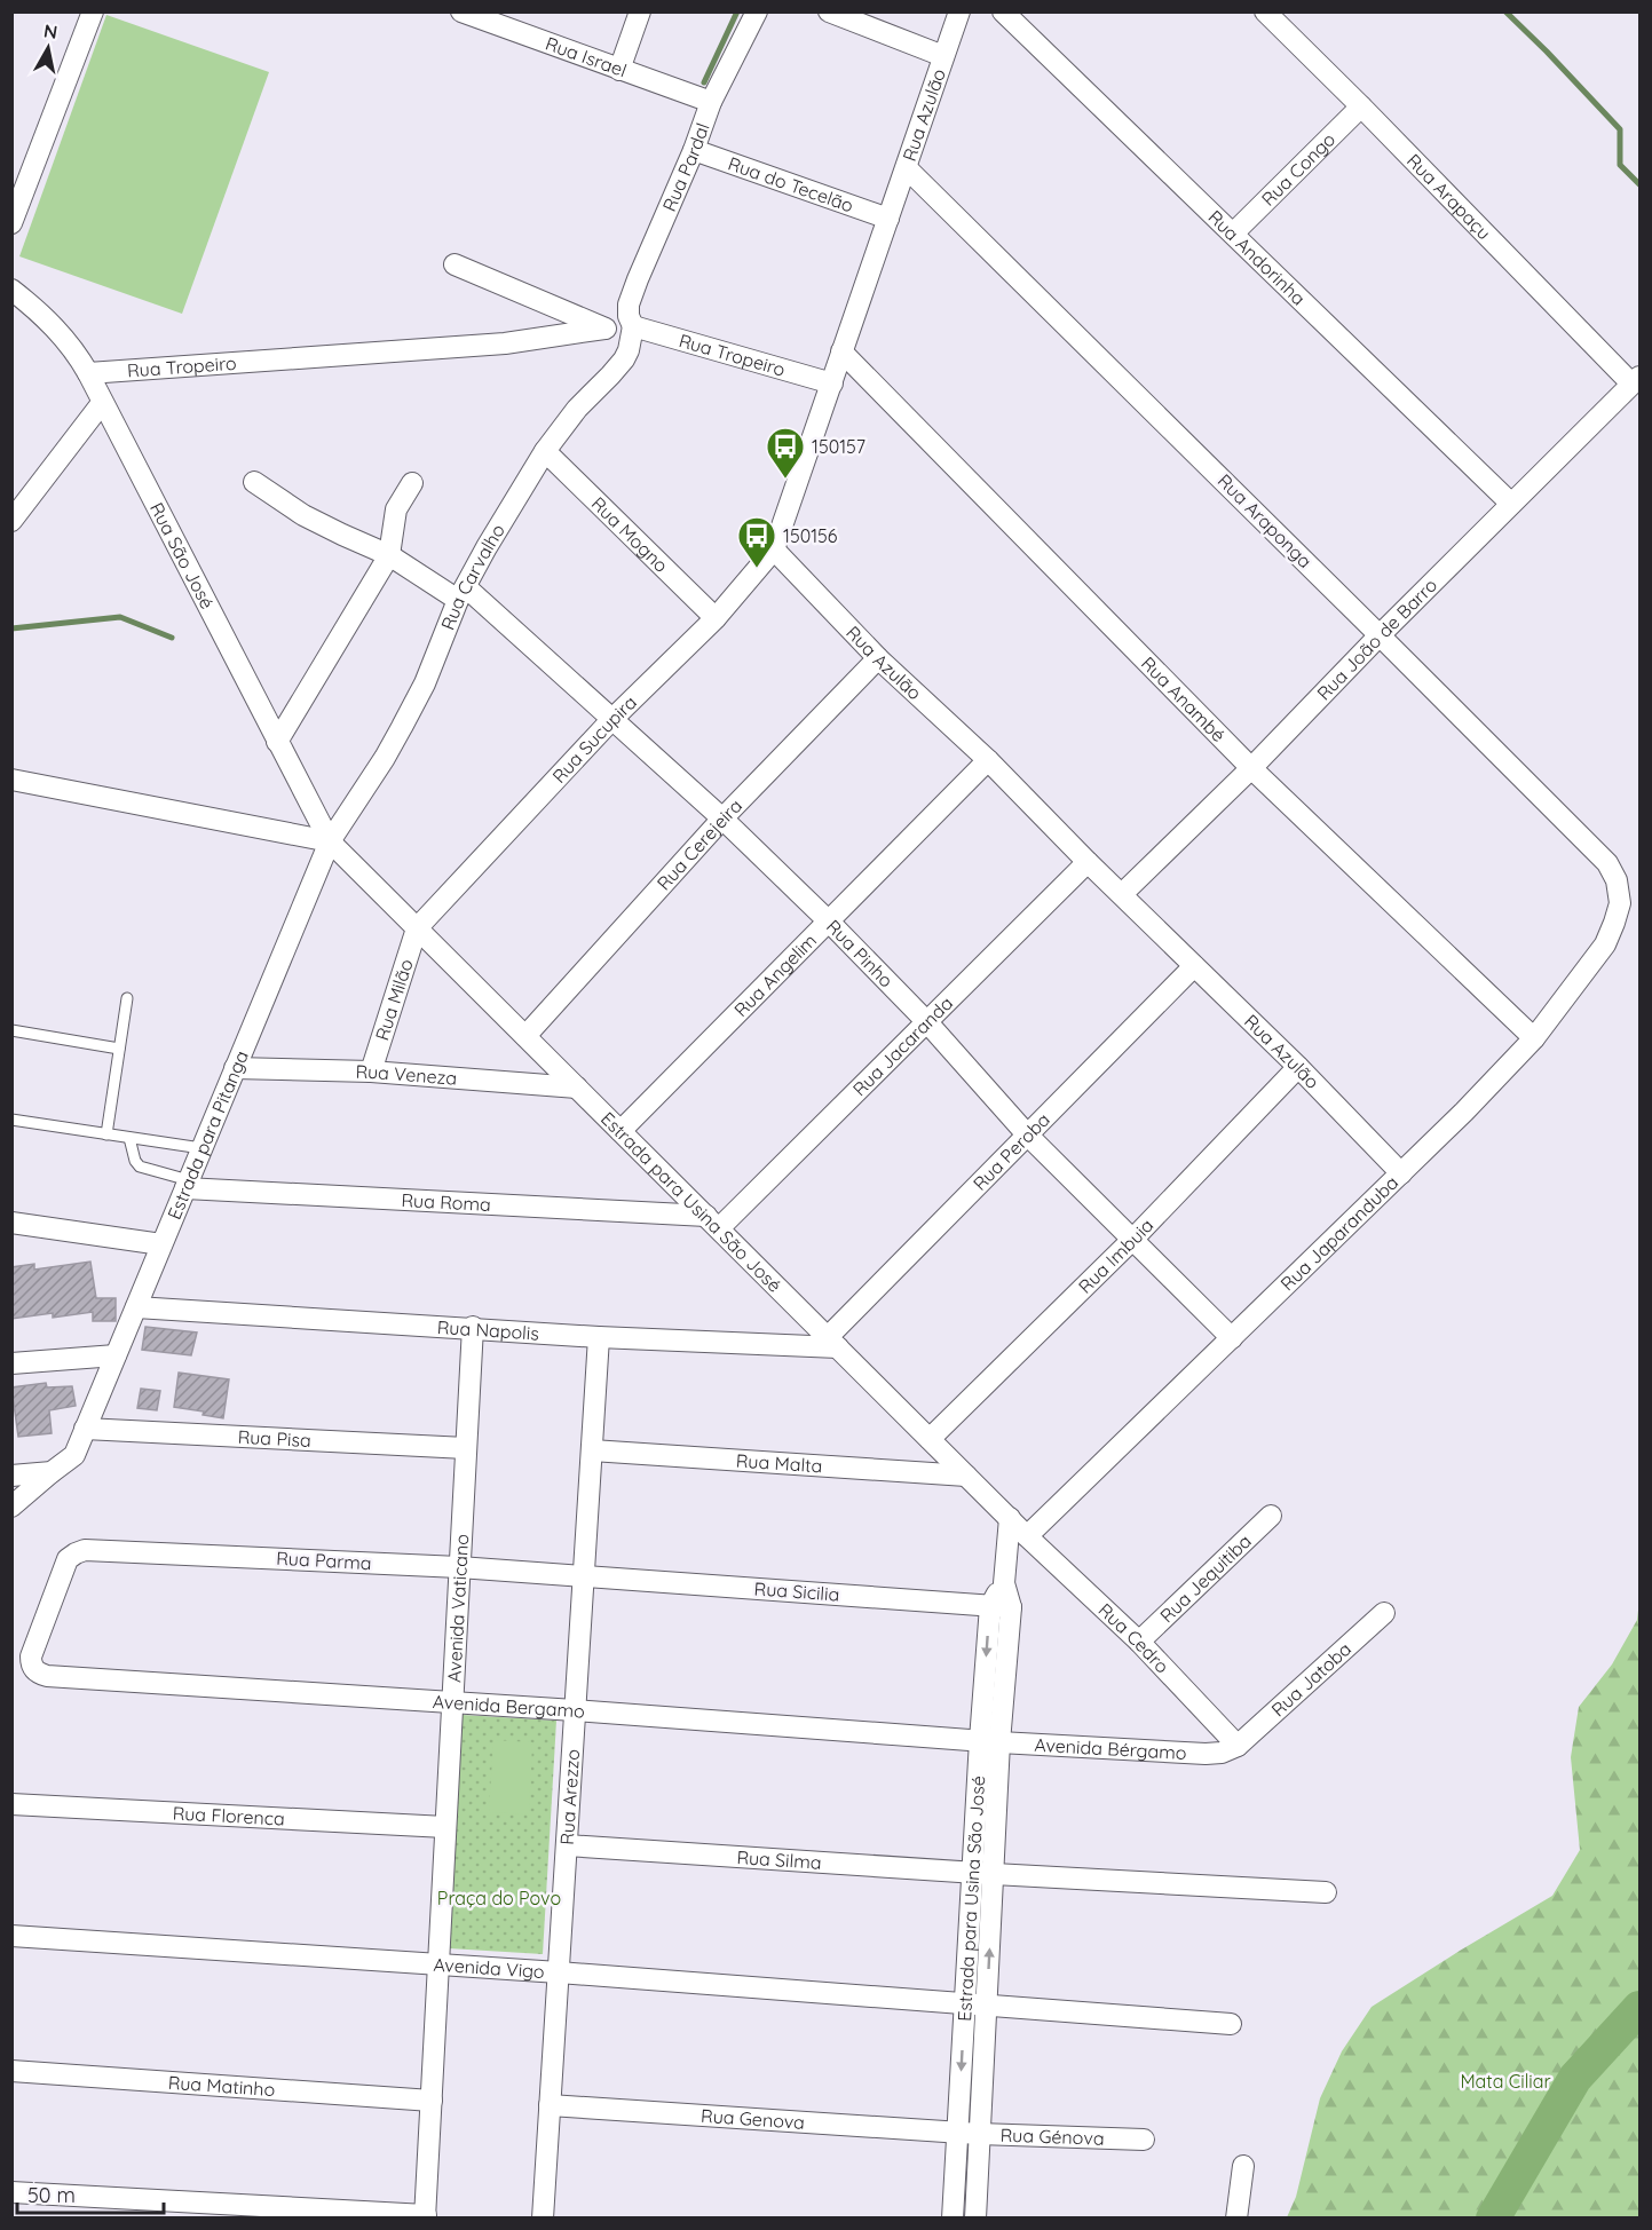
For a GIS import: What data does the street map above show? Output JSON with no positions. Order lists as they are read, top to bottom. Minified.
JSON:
{"streets":{"street":["Rua Israel","Rua Azulão","Rua Pardal","Rua Congo","Rua do Tecelão","Rua Arapaçu","Rua Andorinha","Rua Tropeiro","Rua Araponga","Rua Mogno","Rua São José","Rua Carvalho","Rua João de Barro","Rua Anambé","Rua Sucupira","Rua Cerejeira","Rua Pinho","Rua Angelim","Rua Milão","Rua Jacaranda","Rua Veneza","Estrada para Pitanga","Rua Peroba","Rua Roma","Estrada para Usina São José","Rua Japaranduba","Rua Imbuia","Rua Napolis","Rua Pisa","Rua Malta","Rua Parma","Rua Jequitiba","Rua Sicilia","Avenida Vaticano","Rua Cedro","Rua Jatoba","Avenida Bergamo","Avenida Bérgamo","Rua Arezzo","Rua Florenca","Rua Silma","Avenida Vigo","Rua Matinho","Rua Genova","Rua Génova"]},"crossings":[["Rua Israel","Rua Pardal"],["Rua Azulão","Rua do Tecelão"],["Rua Azulão","Rua Tropeiro"],["Rua Azulão","Rua Araponga"],["Rua Azulão","Rua João de Barro"],["Rua Azulão","Rua Anambé"],["Rua Azulão","Rua Sucupira"],["Rua Azulão","Rua Cerejeira"],["Rua Azulão","Rua Angelim"],["Rua Azulão","Rua Jacaranda"],["Rua Azulão","Rua Peroba"],["Rua Azulão","Rua Japaranduba"],["Rua Azulão","Rua Imbuia"],["Rua Pardal","Rua do Tecelão"],["Rua Pardal","Rua Tropeiro"],["Rua Pardal","Rua Carvalho"],["Rua Congo","Rua Arapaçu"],["Rua Congo","Rua Andorinha"],["Rua Arapaçu","Rua João de Barro"],["Rua Andorinha","Rua João de Barro"],["Rua Tropeiro","Rua São José"],["Rua Tropeiro","Rua Carvalho"],["Rua Araponga","Rua João de Barro"],["Rua Araponga","Rua Japaranduba"],["Rua Mogno","Rua Carvalho"],["Rua Mogno","Rua Sucupira"],["Rua São José","Rua Carvalho"],["Rua São José","Estrada para Pitanga"],["Rua São José","Estrada para Usina São José"],["Rua Carvalho","Rua Pinho"],["Rua Carvalho","Estrada para Pitanga"],["Rua Carvalho","Estrada para Usina São José"],["Rua João de Barro","Rua Anambé"],["Rua Anambé","Rua Japaranduba"],["Rua Sucupira","Rua Pinho"],["Rua Sucupira","Rua Milão"],["Rua Sucupira","Estrada para Usina São José"],["Rua Cerejeira","Rua Pinho"],["Rua Cerejeira","Estrada para Usina São José"],["Rua Pinho","Rua Angelim"],["Rua Pinho","Rua Jacaranda"],["Rua Pinho","Rua Peroba"],["Rua Pinho","Rua Japaranduba"],["Rua Pinho","Rua Imbuia"],["Rua Angelim","Estrada para Usina São José"],["Rua Milão","Rua Veneza"],["Rua Milão","Estrada para Usina São José"],["Rua Jacaranda","Rua Roma"],["Rua Jacaranda","Estrada para Usina São José"],["Rua Veneza","Estrada para Pitanga"],["Rua Veneza","Estrada para Usina São José"],["Estrada para Pitanga","Rua Roma"],["Estrada para Pitanga","Estrada para Usina São José"],["Estrada para Pitanga","Rua Napolis"],["Estrada para Pitanga","Rua Pisa"],["Rua Peroba","Estrada para Usina São José"],["Rua Peroba","Rua Napolis"],["Rua Roma","Estrada para Usina São José"],["Estrada para Usina São José","Rua Imbuia"],["Estrada para Usina São José","Rua Napolis"],["Estrada para Usina São José","Rua Malta"],["Estrada para Usina São José","Rua Sicilia"],["Estrada para Usina São José","Avenida Bergamo"],["Estrada para Usina São José","Avenida Bérgamo"],["Estrada para Usina São José","Rua Silma"],["Estrada para Usina São José","Avenida Vigo"],["Estrada para Usina São José","Rua Genova"],["Estrada para Usina São José","Rua Génova"],["Rua Japaranduba","Rua Cedro"],["Rua Napolis","Avenida Vaticano"],["Rua Napolis","Rua Arezzo"],["Rua Pisa","Avenida Vaticano"],["Rua Malta","Rua Arezzo"],["Rua Parma","Rua Sicilia"],["Rua Parma","Avenida Vaticano"],["Rua Parma","Avenida Bergamo"],["Rua Parma","Rua Arezzo"],["Rua Jequitiba","Rua Cedro"],["Rua Sicilia","Rua Arezzo"],["Avenida Vaticano","Avenida Bergamo"],["Avenida Vaticano","Rua Florenca"],["Avenida Vaticano","Avenida Vigo"],["Avenida Vaticano","Rua Matinho"],["Rua Cedro","Rua Jatoba"],["Rua Cedro","Avenida Bérgamo"],["Rua Jatoba","Avenida Bérgamo"],["Avenida Bergamo","Avenida Bérgamo"],["Avenida Bergamo","Rua Arezzo"],["Rua Arezzo","Rua Silma"],["Rua Arezzo","Avenida Vigo"],["Rua Arezzo","Rua Genova"],["Rua Genova","Rua Génova"]],"parks":["Praça do Povo","Mata Ciliar"],"places":{"bus stop":["150157","150156"]},"scale_bar":"50 m","north":"top"}
